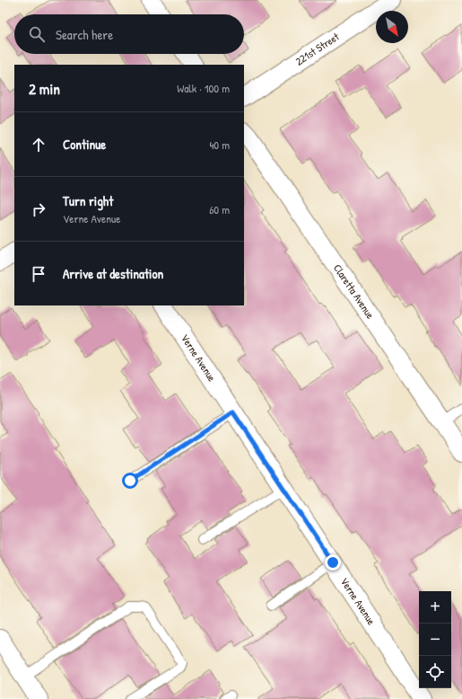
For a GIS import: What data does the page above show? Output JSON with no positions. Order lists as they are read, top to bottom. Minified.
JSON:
{"streets":{"street":["221st Street","Claretta Avenue","Verne Avenue"]},"north":"bottom right","page":{"search":"Search here","heading":["2 min","Walk · 100 m"],"list":[["Continue","40 m"],["Turn right","Verne Avenue","60 m"],"Arrive at destination"],"map_buttons":["+","−"]}}
